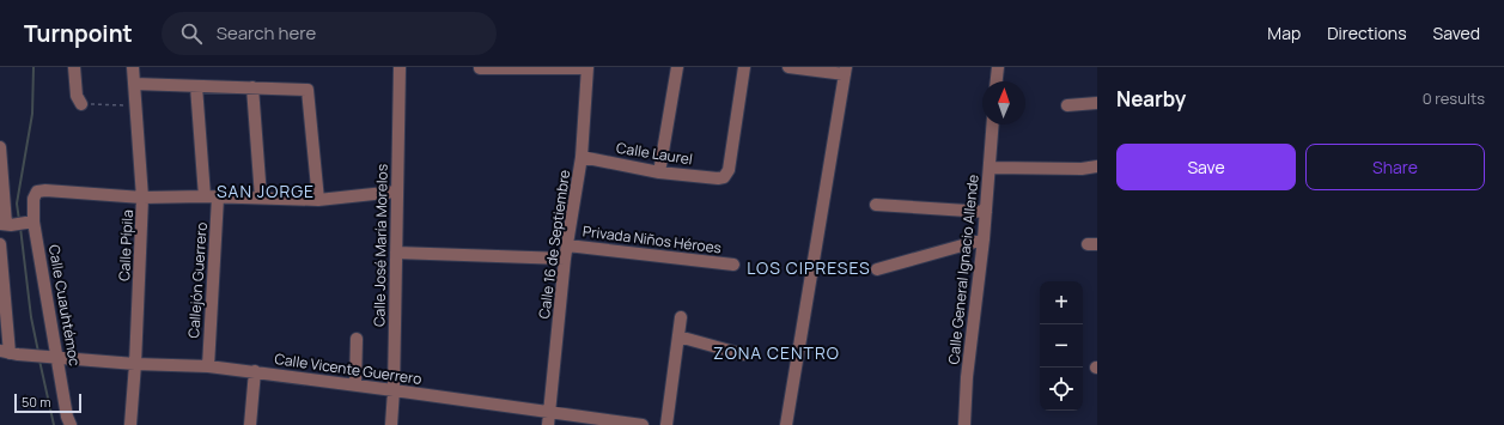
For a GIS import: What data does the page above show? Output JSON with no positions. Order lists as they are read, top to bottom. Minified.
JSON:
{"streets":{"street":["Calle Laurel","Privada Niños Héroes","Calle 16 de Septiembre","Calle Pípila","Calle José María Morelos","Calle General Ignacio Allende","Callejón Guerrero","Calle Cuauhtémoc","Calle Vicente Guerrero"]},"crossings":[["Calle Laurel","Calle 16 de Septiembre"],["Privada Niños Héroes","Calle 16 de Septiembre"],["Calle 16 de Septiembre","Calle Vicente Guerrero"],["Calle Pípila","Calle Cuauhtémoc"],["Calle Pípila","Calle Vicente Guerrero"],["Calle José María Morelos","Calle Vicente Guerrero"],["Callejón Guerrero","Calle Vicente Guerrero"],["Calle Cuauhtémoc","Calle Vicente Guerrero"]],"districts":["SAN JORGE","LOS CIPRESES","ZONA CENTRO"],"scale_bar":"50 m","north":"top","page":{"header":"Turnpoint","search":"Search here","nav":["Map","Directions","Saved"],"heading":["Nearby","0 results"],"buttons":["Save","Share"],"map_buttons":["+","−"],"scale":"50 m"}}
